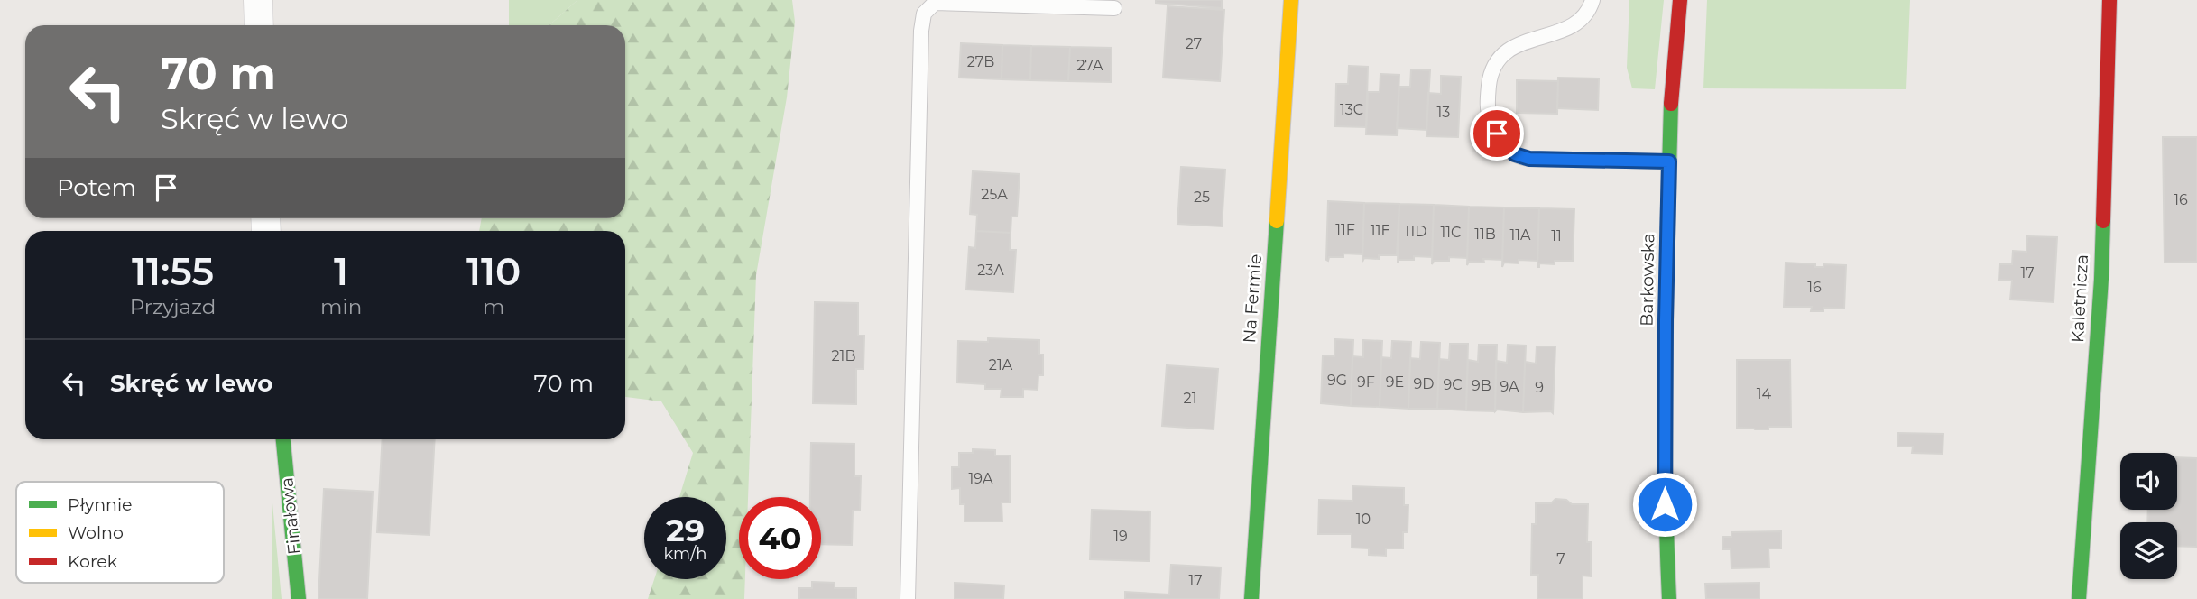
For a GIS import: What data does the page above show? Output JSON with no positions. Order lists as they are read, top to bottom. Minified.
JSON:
{"streets":{"street":["Barkowska","Na Fermie","Kaletnicza","Finałowa"]},"house_numbers":["27","27B","27A","13C","13","25A","25","16","11F","11E","11D","11C","11B","11A","11","23A","17","16","21B","21A","9G","9F","9E","9D","9C","9B","9A","9","14","21","19A","10","19","7","17"],"legend":["Płynnie","Wolno","Korek"],"page":{"turn":["70 m","Skręć w lewo"],"then":"Potem","eta":["11:55","Przyjazd","1","min","110","m"],"list":[{"name":"Skręć w lewo","value":"70 m"}],"speed":"29 km/h","limit":"40"}}
